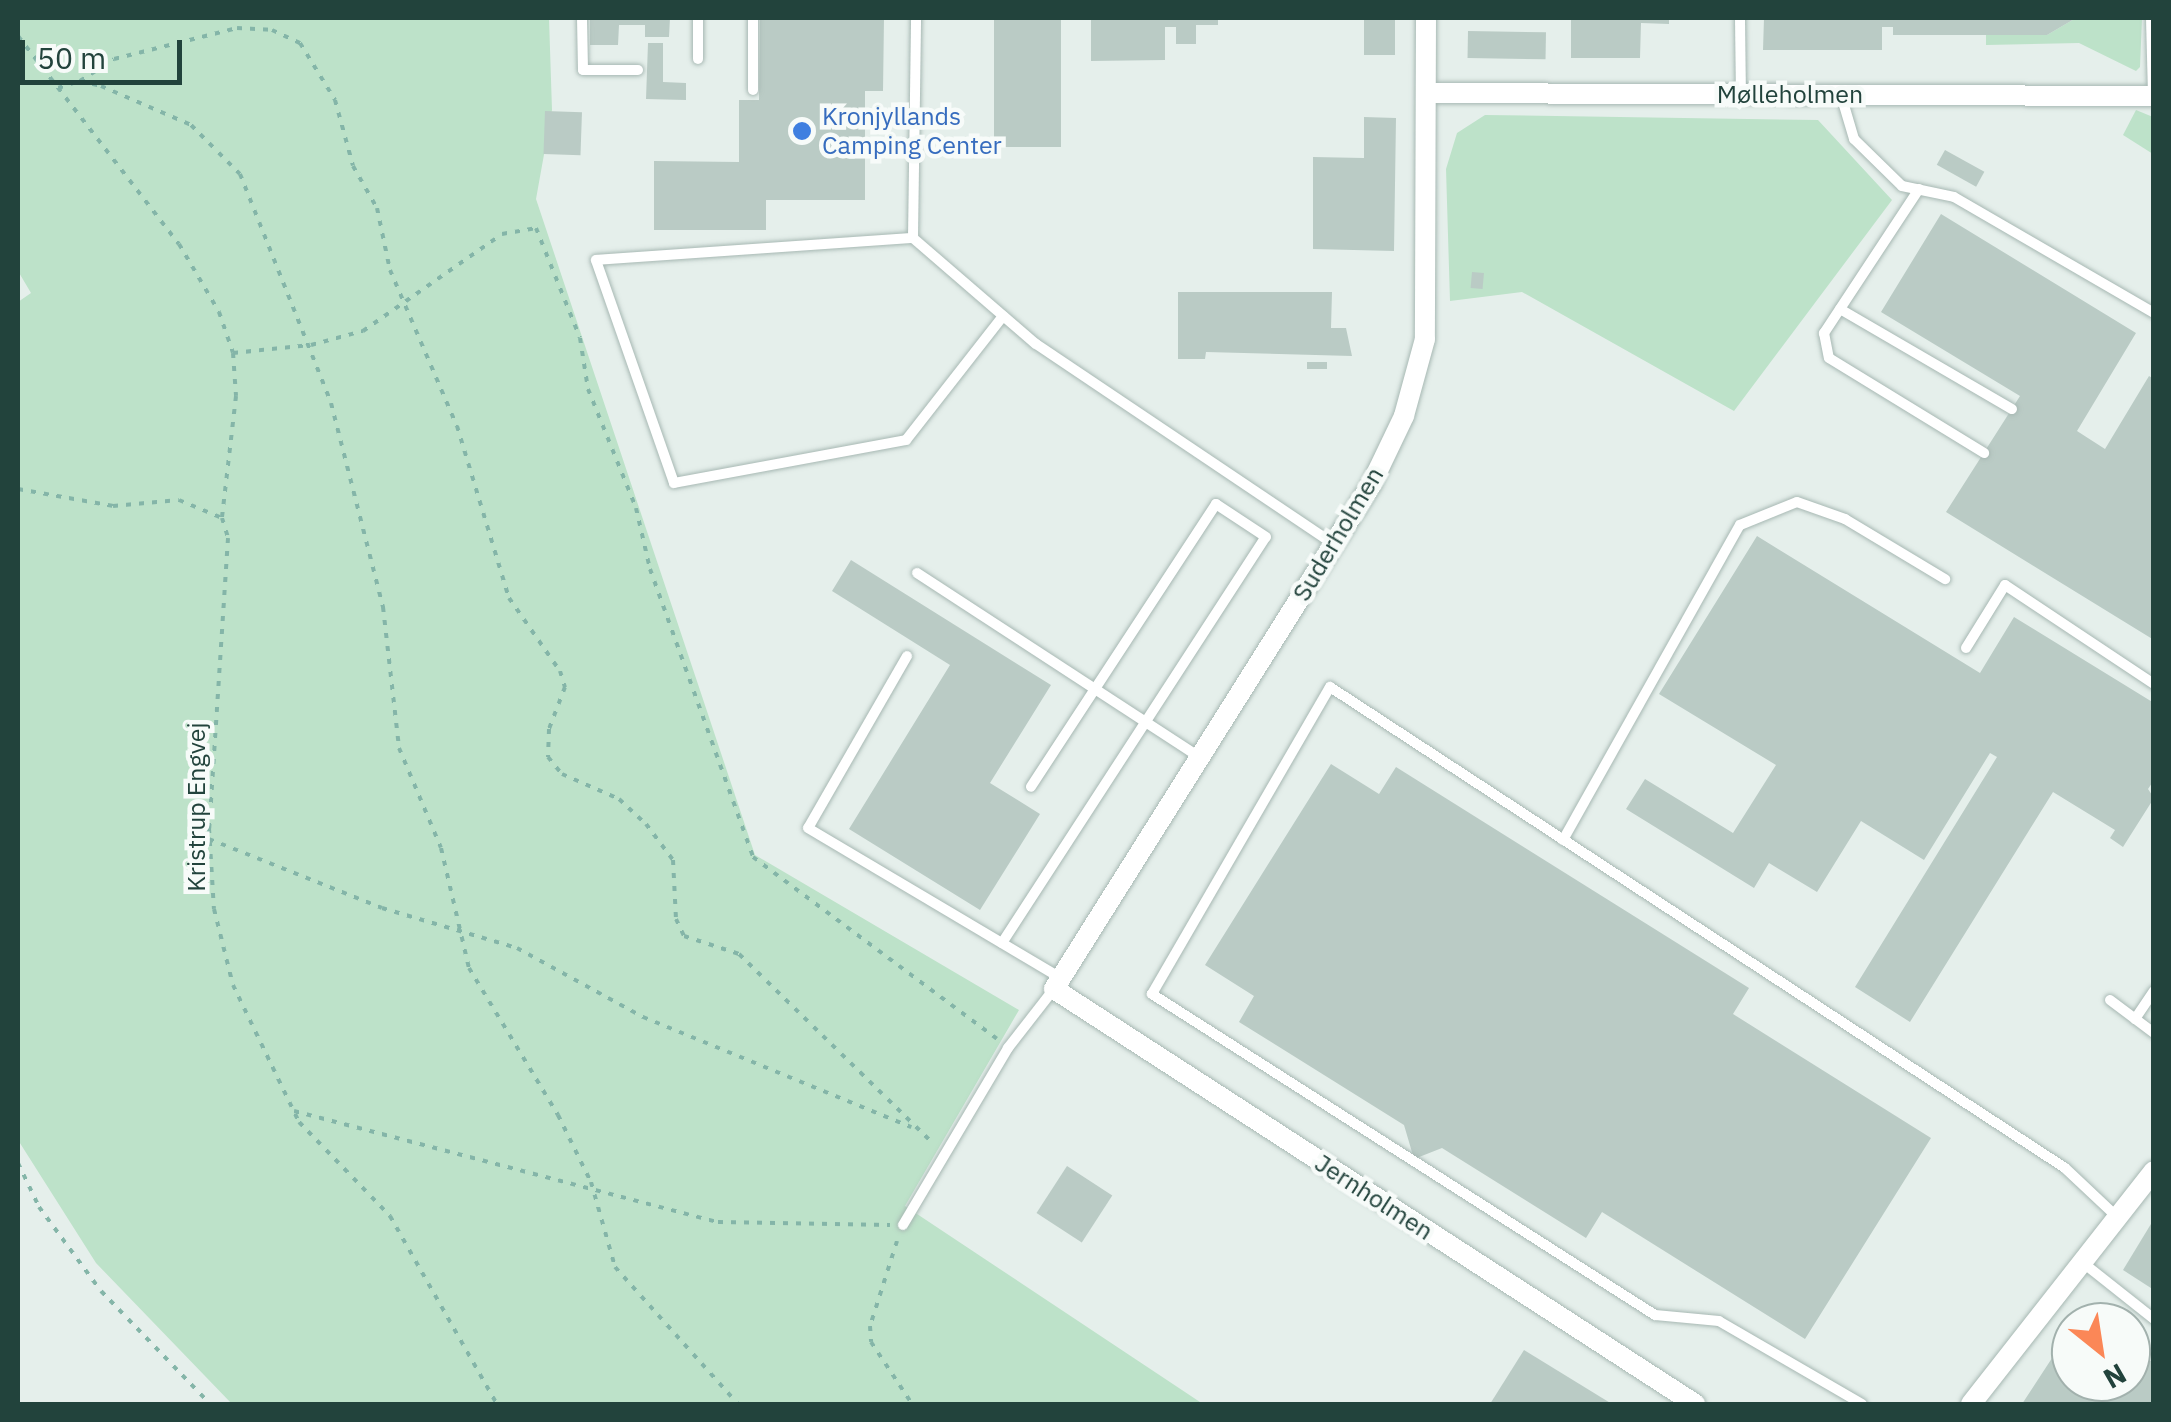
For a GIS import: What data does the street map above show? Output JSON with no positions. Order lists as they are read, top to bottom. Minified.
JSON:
{"streets":{"street":["Mølleholmen","Suderholmen","Jernholmen"],"path":["Kristrup Engvej"]},"crossings":[["Mølleholmen","Suderholmen"],["Suderholmen","Jernholmen"]],"places":["Kronjyllands Camping Center"],"scale_bar":"50 m","north":"bottom right"}
